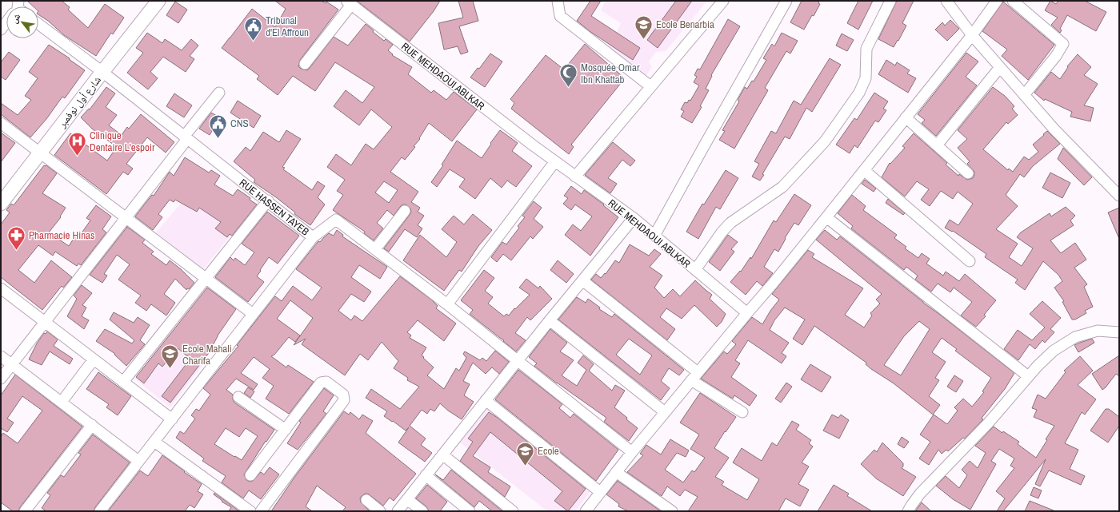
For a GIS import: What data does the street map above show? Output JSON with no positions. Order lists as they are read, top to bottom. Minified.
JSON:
{"streets":{"main road":["شارع أول نوفمبر"],"street":["RUE MEHDAOUI ABLKAR","RUE HASSEN TAYEB"]},"crossings":[["شارع أول نوفمبر","RUE HASSEN TAYEB"]],"places":{"school or university":["Ecole Benarbia","Ecole Mahali Charifa","Ecole"],"public building":["Tribunal d'El Affroun","CNS"],"mosque":["Mosquée Omar Ibn Khattab"],"hospital":["Clinique Dentaire L'espoir"],"pharmacy":["Pharmacie Hinas"]},"north":"top left"}
